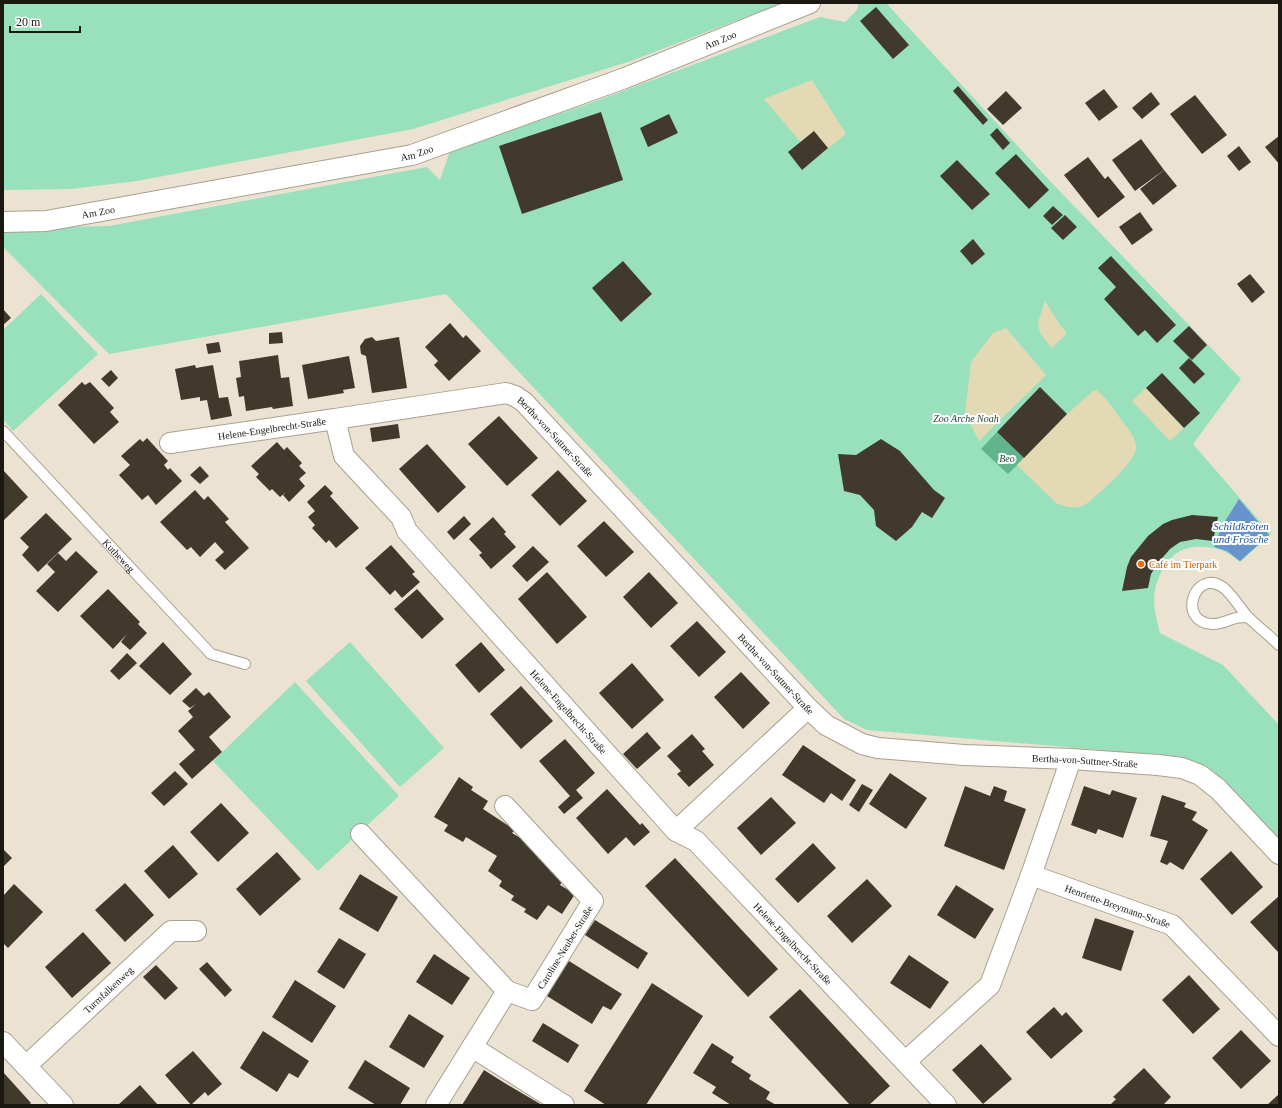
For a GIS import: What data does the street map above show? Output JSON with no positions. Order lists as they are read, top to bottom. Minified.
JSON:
{"streets":{"street":["Am Zoo","Helene-Engelbrecht-Straße","Bertha-von-Suttner-Straße","Henriette-Breymann-Straße","Caroline-Neuber-Straße","Turmfalkenweg"],"lane":["Kutheweg"]},"crossings":[["Helene-Engelbrecht-Straße","Bertha-von-Suttner-Straße"]],"water":["Schildkröten und Frösche"],"parks":["Zoo Arche Noah","Beo"],"places":["Café im Tierpark"],"scale_bar":"20 m"}
